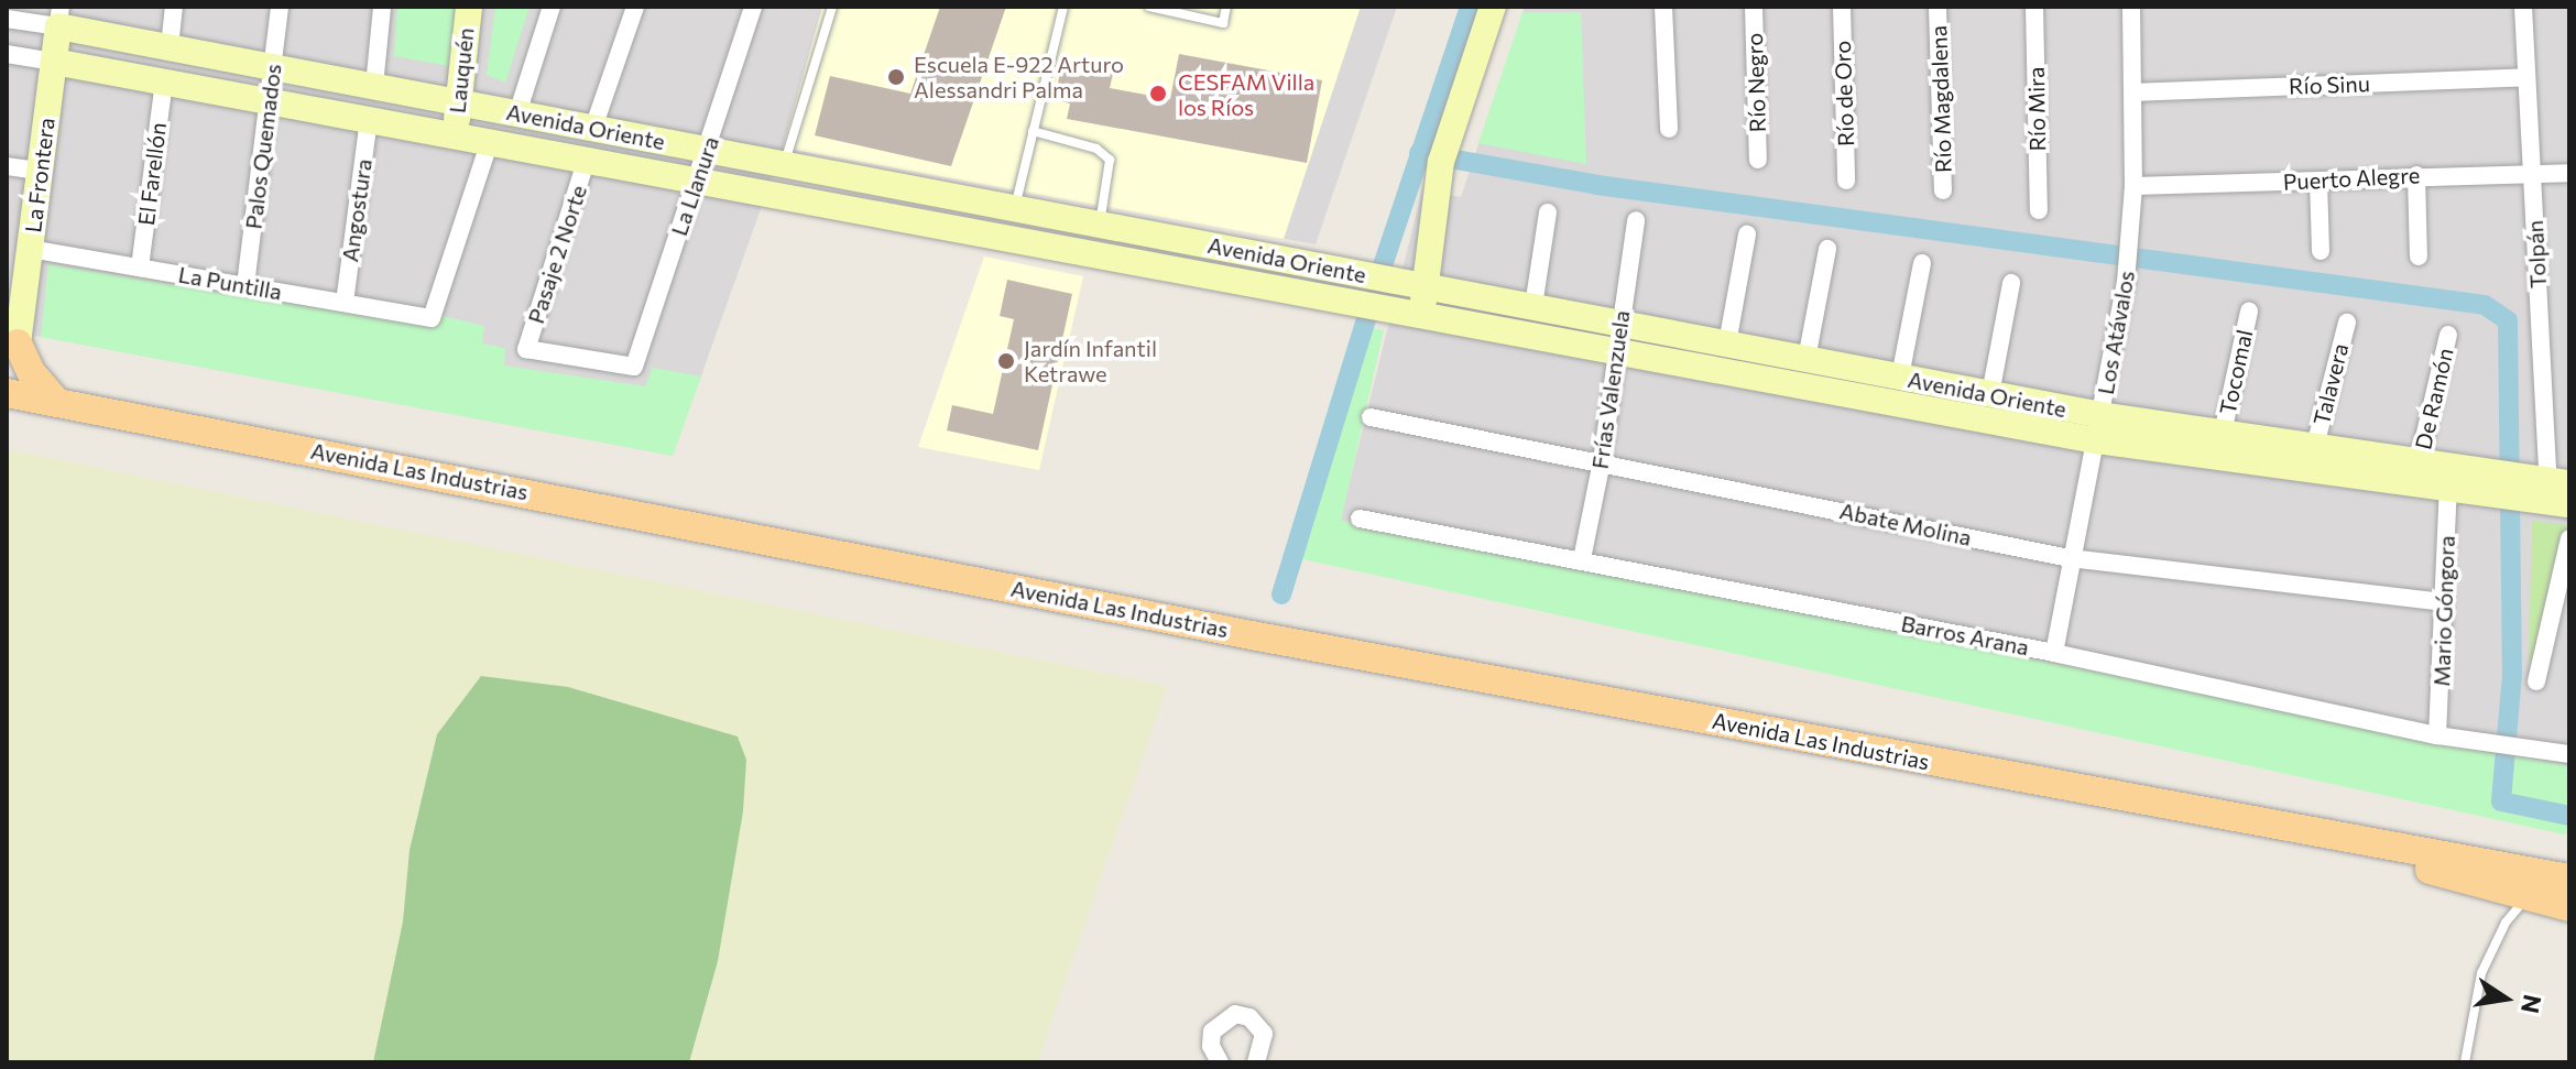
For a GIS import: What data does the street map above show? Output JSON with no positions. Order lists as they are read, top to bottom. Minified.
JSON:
{"streets":{"main road":["Avenida Las Industrias"],"street":["Lauquén","Río Negro","Río Sinu","Río de Oro","Río Magdalena","Río Mira","Avenida Oriente","Palos Quemados","El Farellón","La Frontera","Puerto Alegre","La Llanura","Angostura","Pasaje 2 Norte","Tolpán","La Puntilla","Los Atávalos","Tocomal","Talavera","Frías Valenzuela","De Ramón","Abate Molina","Mario Góngora","Barros Arana"]},"crossings":[["Lauquén","Avenida Oriente"],["Río Sinu","Tolpán"],["Río Sinu","Los Atávalos"],["Avenida Oriente","Palos Quemados"],["Avenida Oriente","El Farellón"],["Avenida Oriente","La Frontera"],["Avenida Oriente","La Llanura"],["Avenida Oriente","Angostura"],["Avenida Oriente","Pasaje 2 Norte"],["Avenida Oriente","Tolpán"],["Avenida Oriente","La Puntilla"],["Avenida Oriente","Los Atávalos"],["Avenida Oriente","Tocomal"],["Avenida Oriente","Talavera"],["Avenida Oriente","Frías Valenzuela"],["Avenida Oriente","De Ramón"],["Avenida Oriente","Mario Góngora"],["Palos Quemados","La Puntilla"],["El Farellón","La Puntilla"],["La Frontera","La Puntilla"],["Puerto Alegre","Tolpán"],["Puerto Alegre","Los Atávalos"],["La Llanura","Pasaje 2 Norte"],["Angostura","La Puntilla"],["Los Atávalos","Abate Molina"],["Los Atávalos","Barros Arana"],["Frías Valenzuela","Abate Molina"],["Frías Valenzuela","Barros Arana"],["Abate Molina","Mario Góngora"],["Mario Góngora","Barros Arana"]],"places":["Escuela E-922 Arturo Alessandri Palma","CESFAM Villa los Ríos","Jardín Infantil Ketrawe"],"north":"right"}
